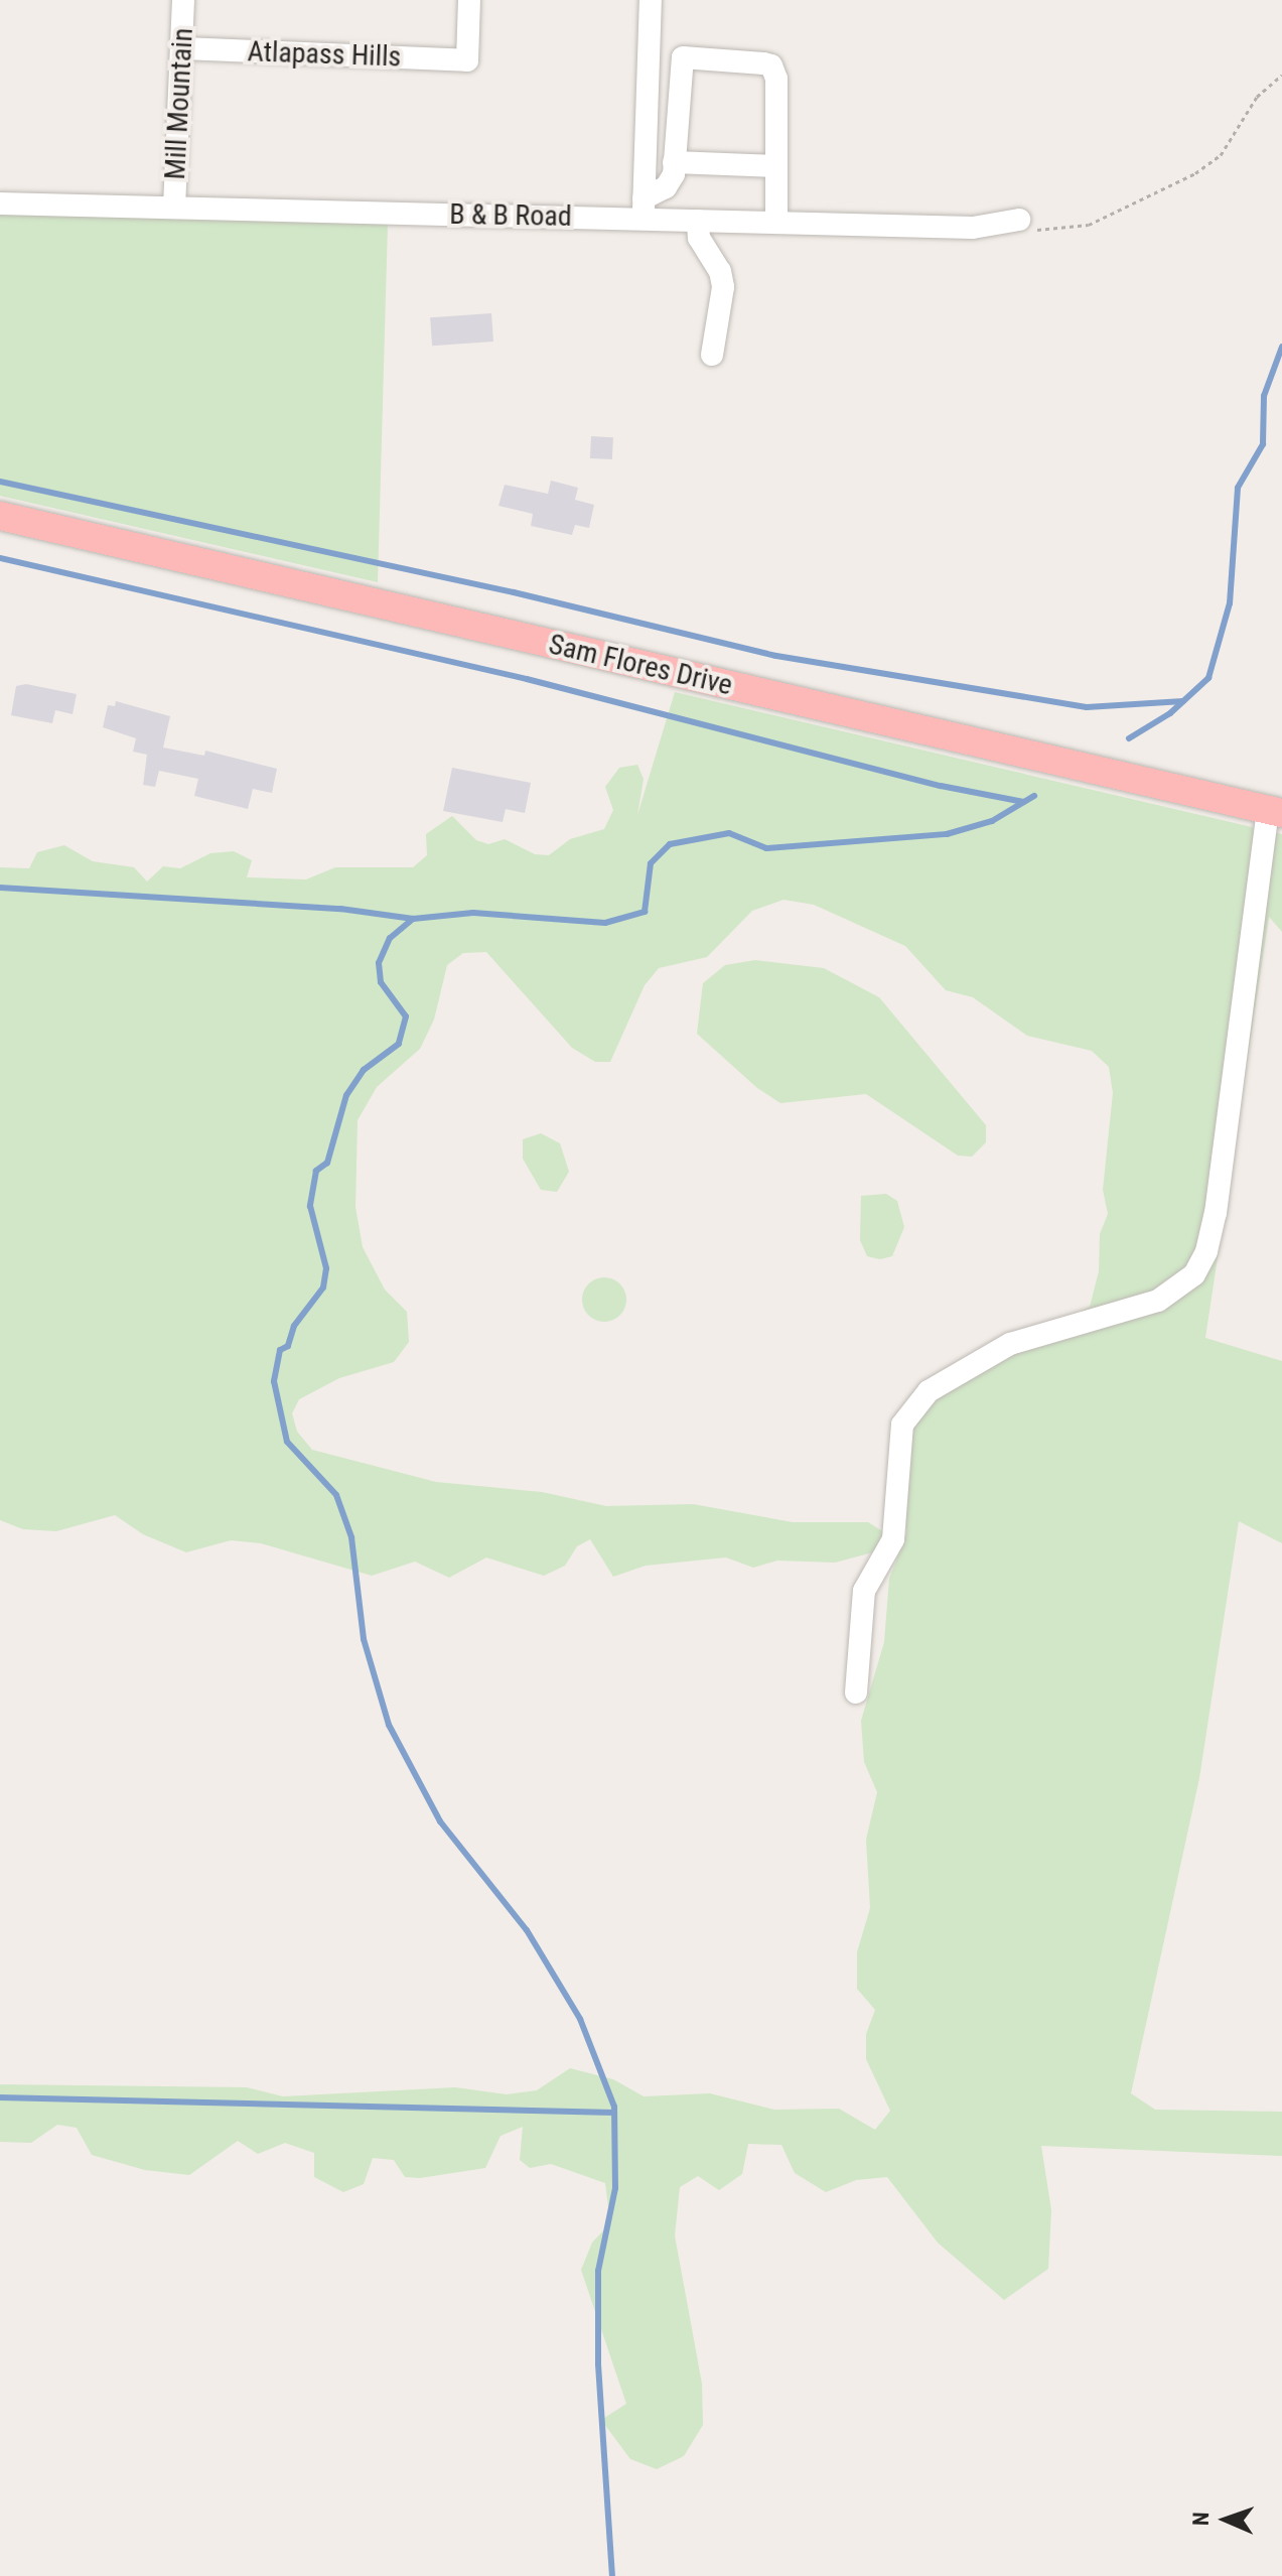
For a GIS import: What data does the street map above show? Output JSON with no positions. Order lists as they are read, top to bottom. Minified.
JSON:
{"streets":{"main road":["Sam Flores Drive"],"street":["Atlapass Hills","Mill Mountain","B & B Road"]},"crossings":[["Atlapass Hills","Mill Mountain"],["Mill Mountain","B & B Road"]],"north":"left"}
